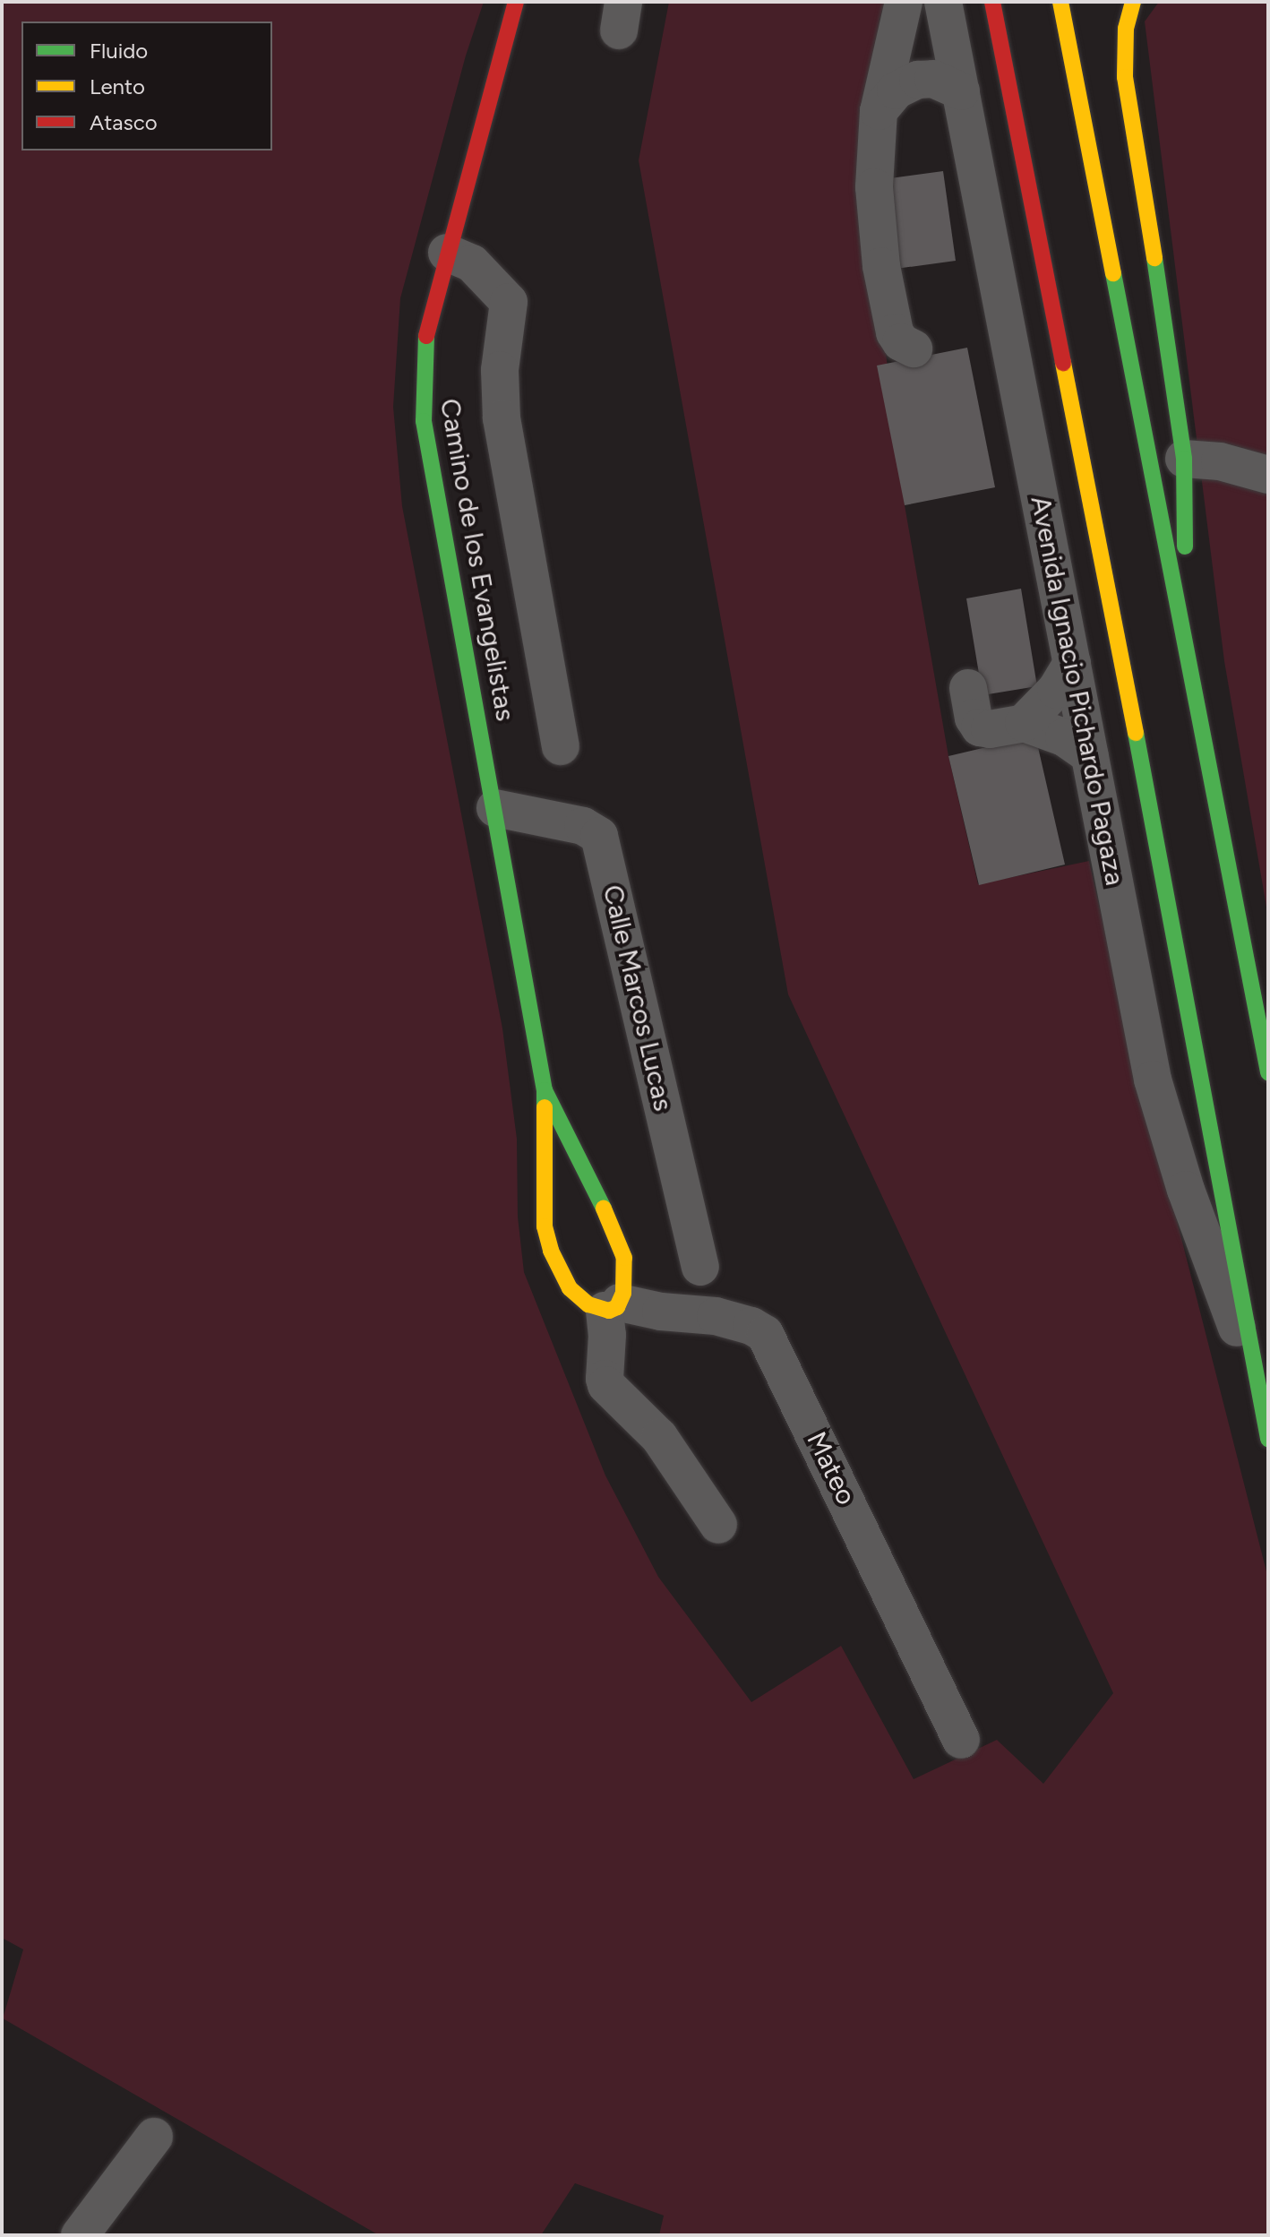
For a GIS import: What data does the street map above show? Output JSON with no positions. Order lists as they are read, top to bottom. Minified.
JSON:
{"streets":{"main road":["Camino de los Evangelistas","Avenida Ignacio Pichardo Pagaza"],"street":["Calle Marcos Lucas","Mateo"]},"crossings":[["Camino de los Evangelistas","Calle Marcos Lucas"],["Camino de los Evangelistas","Mateo"]],"legend":["Fluido","Lento","Atasco"]}
